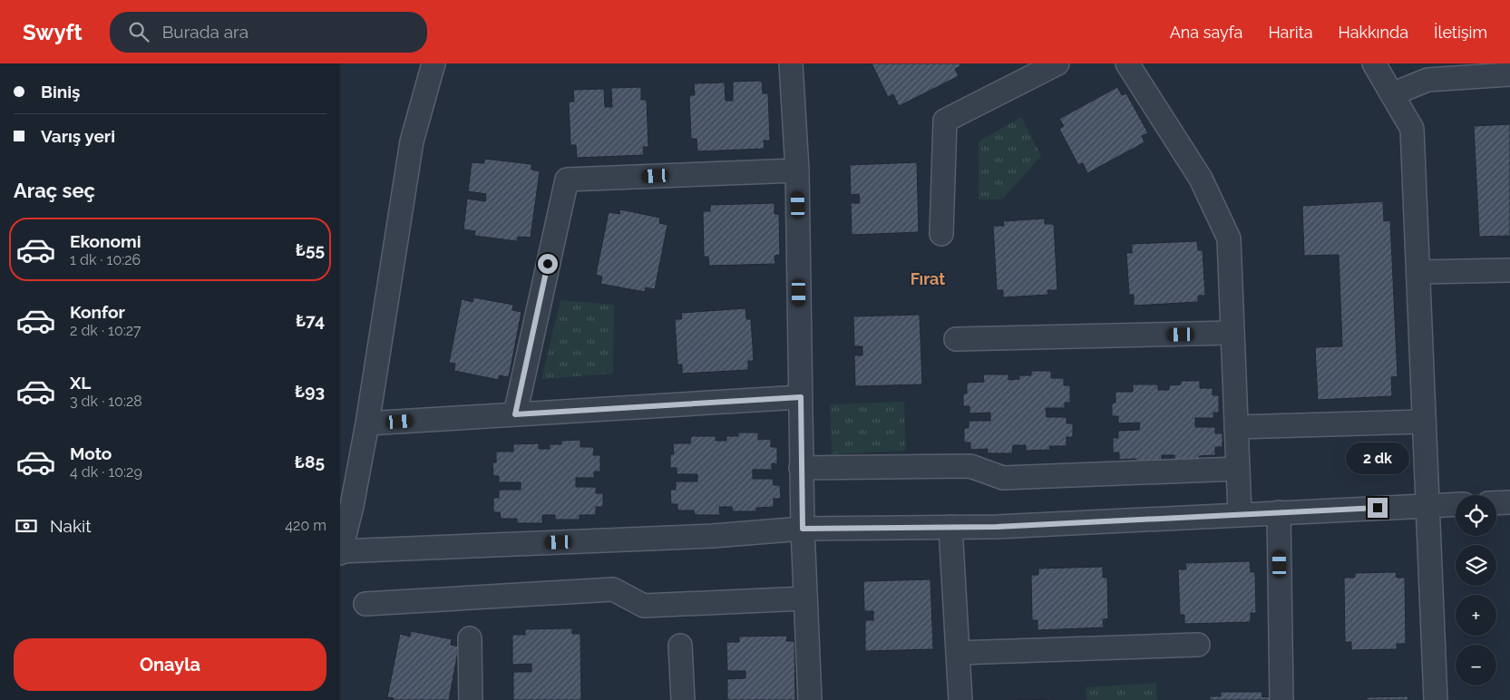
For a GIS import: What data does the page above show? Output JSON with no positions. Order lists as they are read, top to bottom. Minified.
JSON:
{"districts":["Fırat"],"page":{"header":"Swyft","search":"Burada ara","nav":["Ana sayfa","Harita","Hakkında","İletişim"],"banner":["Biniş","Varış yeri"],"heading":"Araç seç","list":[{"name":"Ekonomi","note":"1 dk · 10:26","value":"₺55"},{"name":"Konfor","note":"2 dk · 10:27","value":"₺74"},{"name":"XL","note":"3 dk · 10:28","value":"₺93"},{"name":"Moto","note":"4 dk · 10:29","value":"₺85"}],"bubble":"2 dk","map_buttons":["+","−"],"pay":["Nakit","420 m"],"buttons":"Onayla"}}
